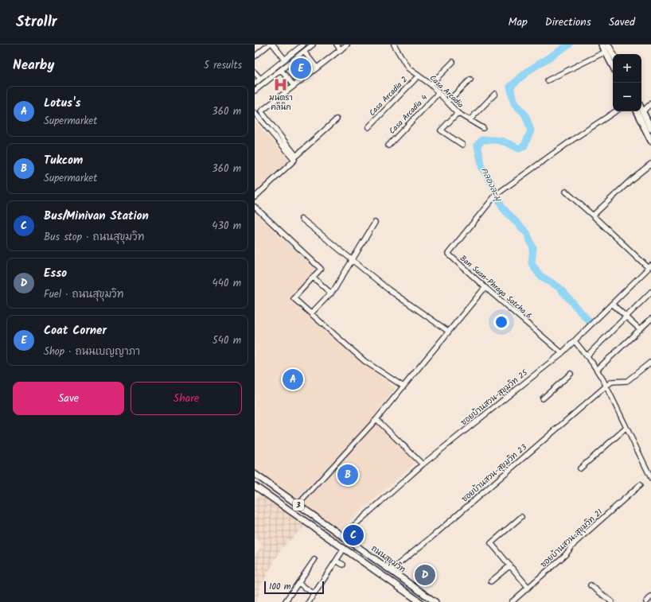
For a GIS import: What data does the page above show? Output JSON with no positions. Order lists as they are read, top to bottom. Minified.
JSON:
{"streets":{"main road":["3","ถนนสุขุมวิท"],"street":["Casa Arcadia","Casa Arcadia 2","Casa Arcadia 4","Ban Suan-Phraya Satcha 6","ซอยบ้านสวน-สุขุมวิท 25","ซอยบ้านสวน-สุขุมวิท 23","ซอยบ้านสวน-สุขุมวิท 21"]},"crossings":[["Casa Arcadia","Casa Arcadia 2"],["Casa Arcadia","Casa Arcadia 4"],["Ban Suan-Phraya Satcha 6","ซอยบ้านสวน-สุขุมวิท 25"],["ซอยบ้านสวน-สุขุมวิท 25","ถนนสุขุมวิท"],["ซอยบ้านสวน-สุขุมวิท 23","ถนนสุขุมวิท"]],"water":["คลองละมุ"],"places":{"hospital":["มนตรา คลินิก"]},"scale_bar":"100 m","page":{"header":"Strollr","nav":["Map","Directions","Saved"],"heading":["Nearby","5 results"],"map_buttons":["+","−"],"pins":["E","A","B","C","D"],"list":[{"mark":"A","name":"Lotus's","note":"Supermarket","value":"360 m"},{"mark":"B","name":"Tukcom","note":"Supermarket","value":"360 m"},{"mark":"C","name":"Bus/Minivan Station","note":"Bus stop · ถนนสุขุมวิท","value":"430 m"},{"mark":"D","name":"Esso","note":"Fuel · ถนนสุขุมวิท","value":"440 m"},{"mark":"E","name":"Coat Corner","note":"Shop · ถนนเบญญาภา","value":"540 m"}],"buttons":["Save","Share"],"scale":"100 m"}}
